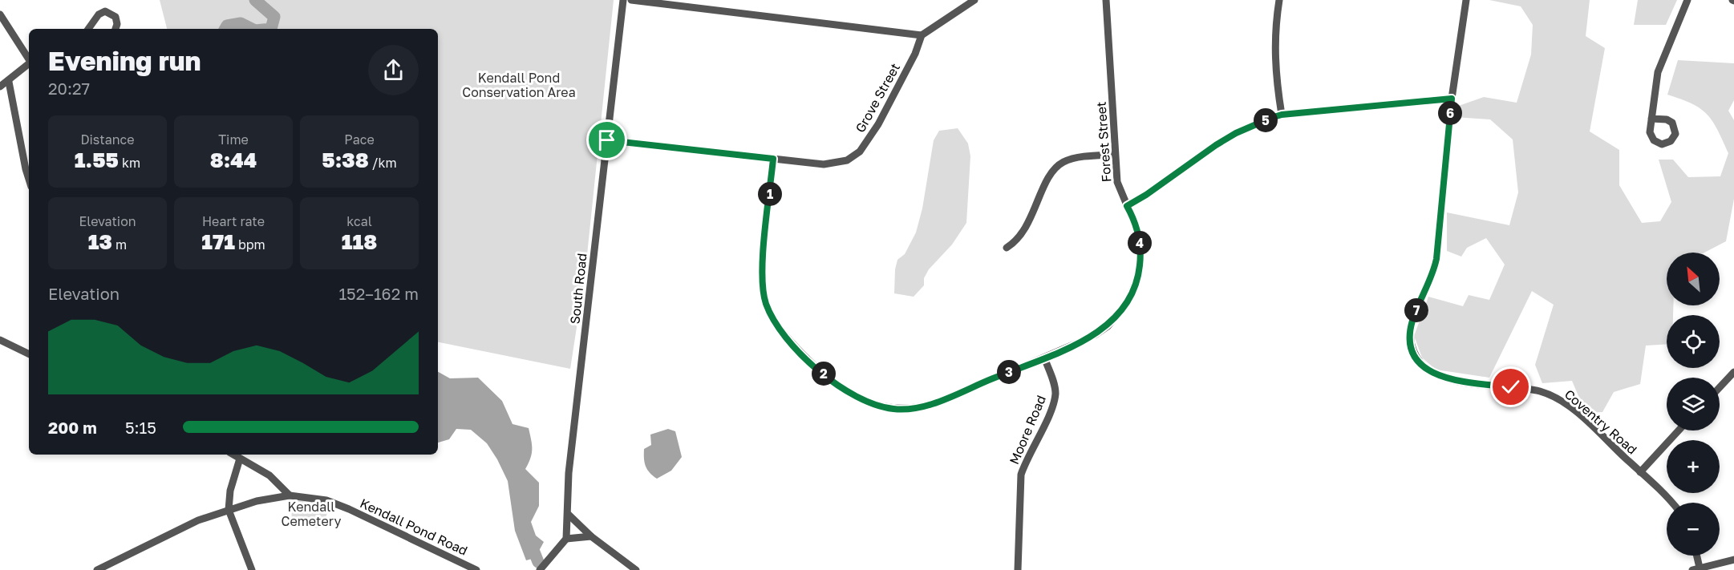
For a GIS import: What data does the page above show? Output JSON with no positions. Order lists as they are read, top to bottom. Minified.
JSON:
{"streets":{"street":["Grove Street","Forest Street","South Road","Coventry Road","Moore Road","Kendall Pond Road"]},"crossings":[["Grove Street","Forest Street"],["Grove Street","South Road"],["Forest Street","Moore Road"]],"parks":["Kendall Pond Conservation Area","Kendall Cemetery"],"north":"top left","page":{"heading":["Evening run","20:27"],"pins":["6","5","1","4","7","3","2"],"stats":[["Distance","1.55 km"],["Time","8:44"],["Pace","5:38 /km"],["Elevation","13 m"],["Heart rate","171 bpm"],["kcal","118"]],"map_buttons":["+","−"],"chart":["Elevation","152–162 m"],"list":[{"name":"200 m","note":"5:15"}]}}
